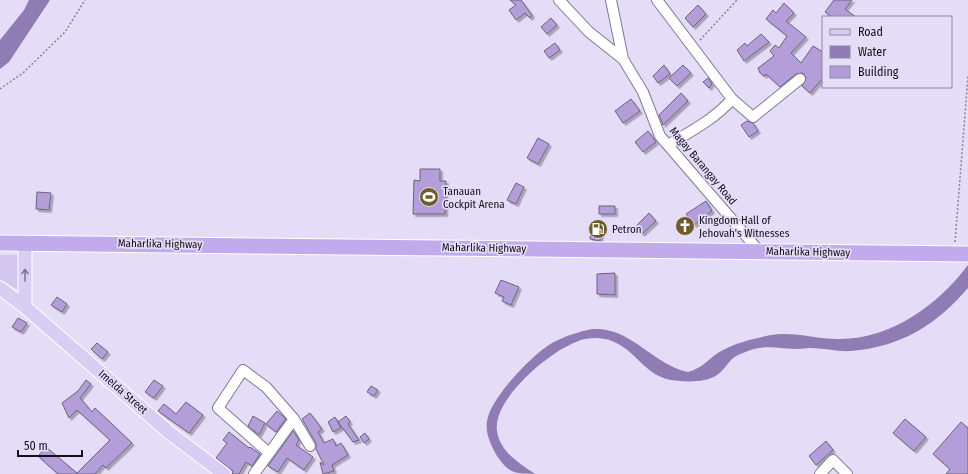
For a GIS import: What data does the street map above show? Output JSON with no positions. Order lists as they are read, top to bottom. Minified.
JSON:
{"streets":{"highway":["Maharlika Highway"],"main road":["Imelda Street"],"street":["Magay Barangay Road"]},"crossings":[["Magay Barangay Road","Maharlika Highway"]],"places":{"sports":["Tanauan Cockpit Arena"],"church":["Kingdom Hall of Jehovah's Witnesses"],"fuel station":["Petron"]},"legend":["Road","Water","Building"],"scale_bar":"50 m"}
